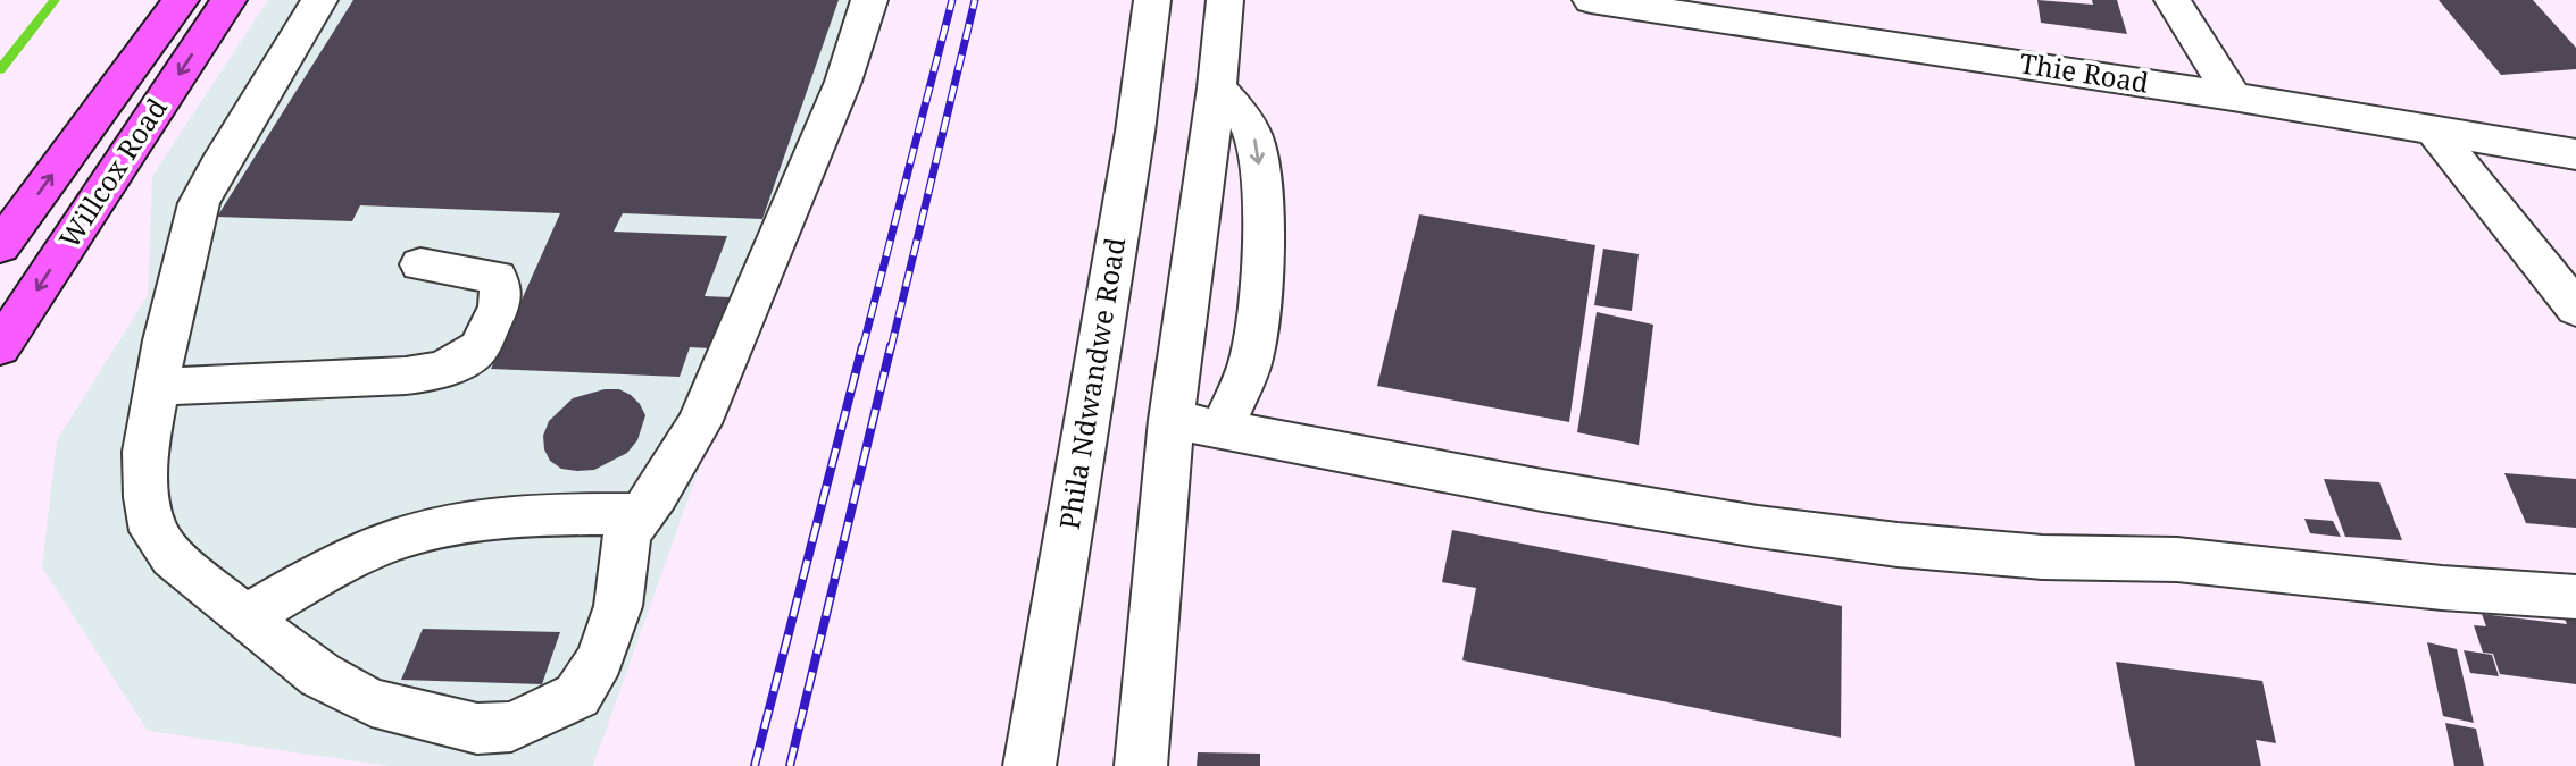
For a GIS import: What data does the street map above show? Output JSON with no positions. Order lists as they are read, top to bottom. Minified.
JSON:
{"streets":{"main road":["Willcox Road"],"street":["Thie Road","Phila Ndwandwe Road"]}}
